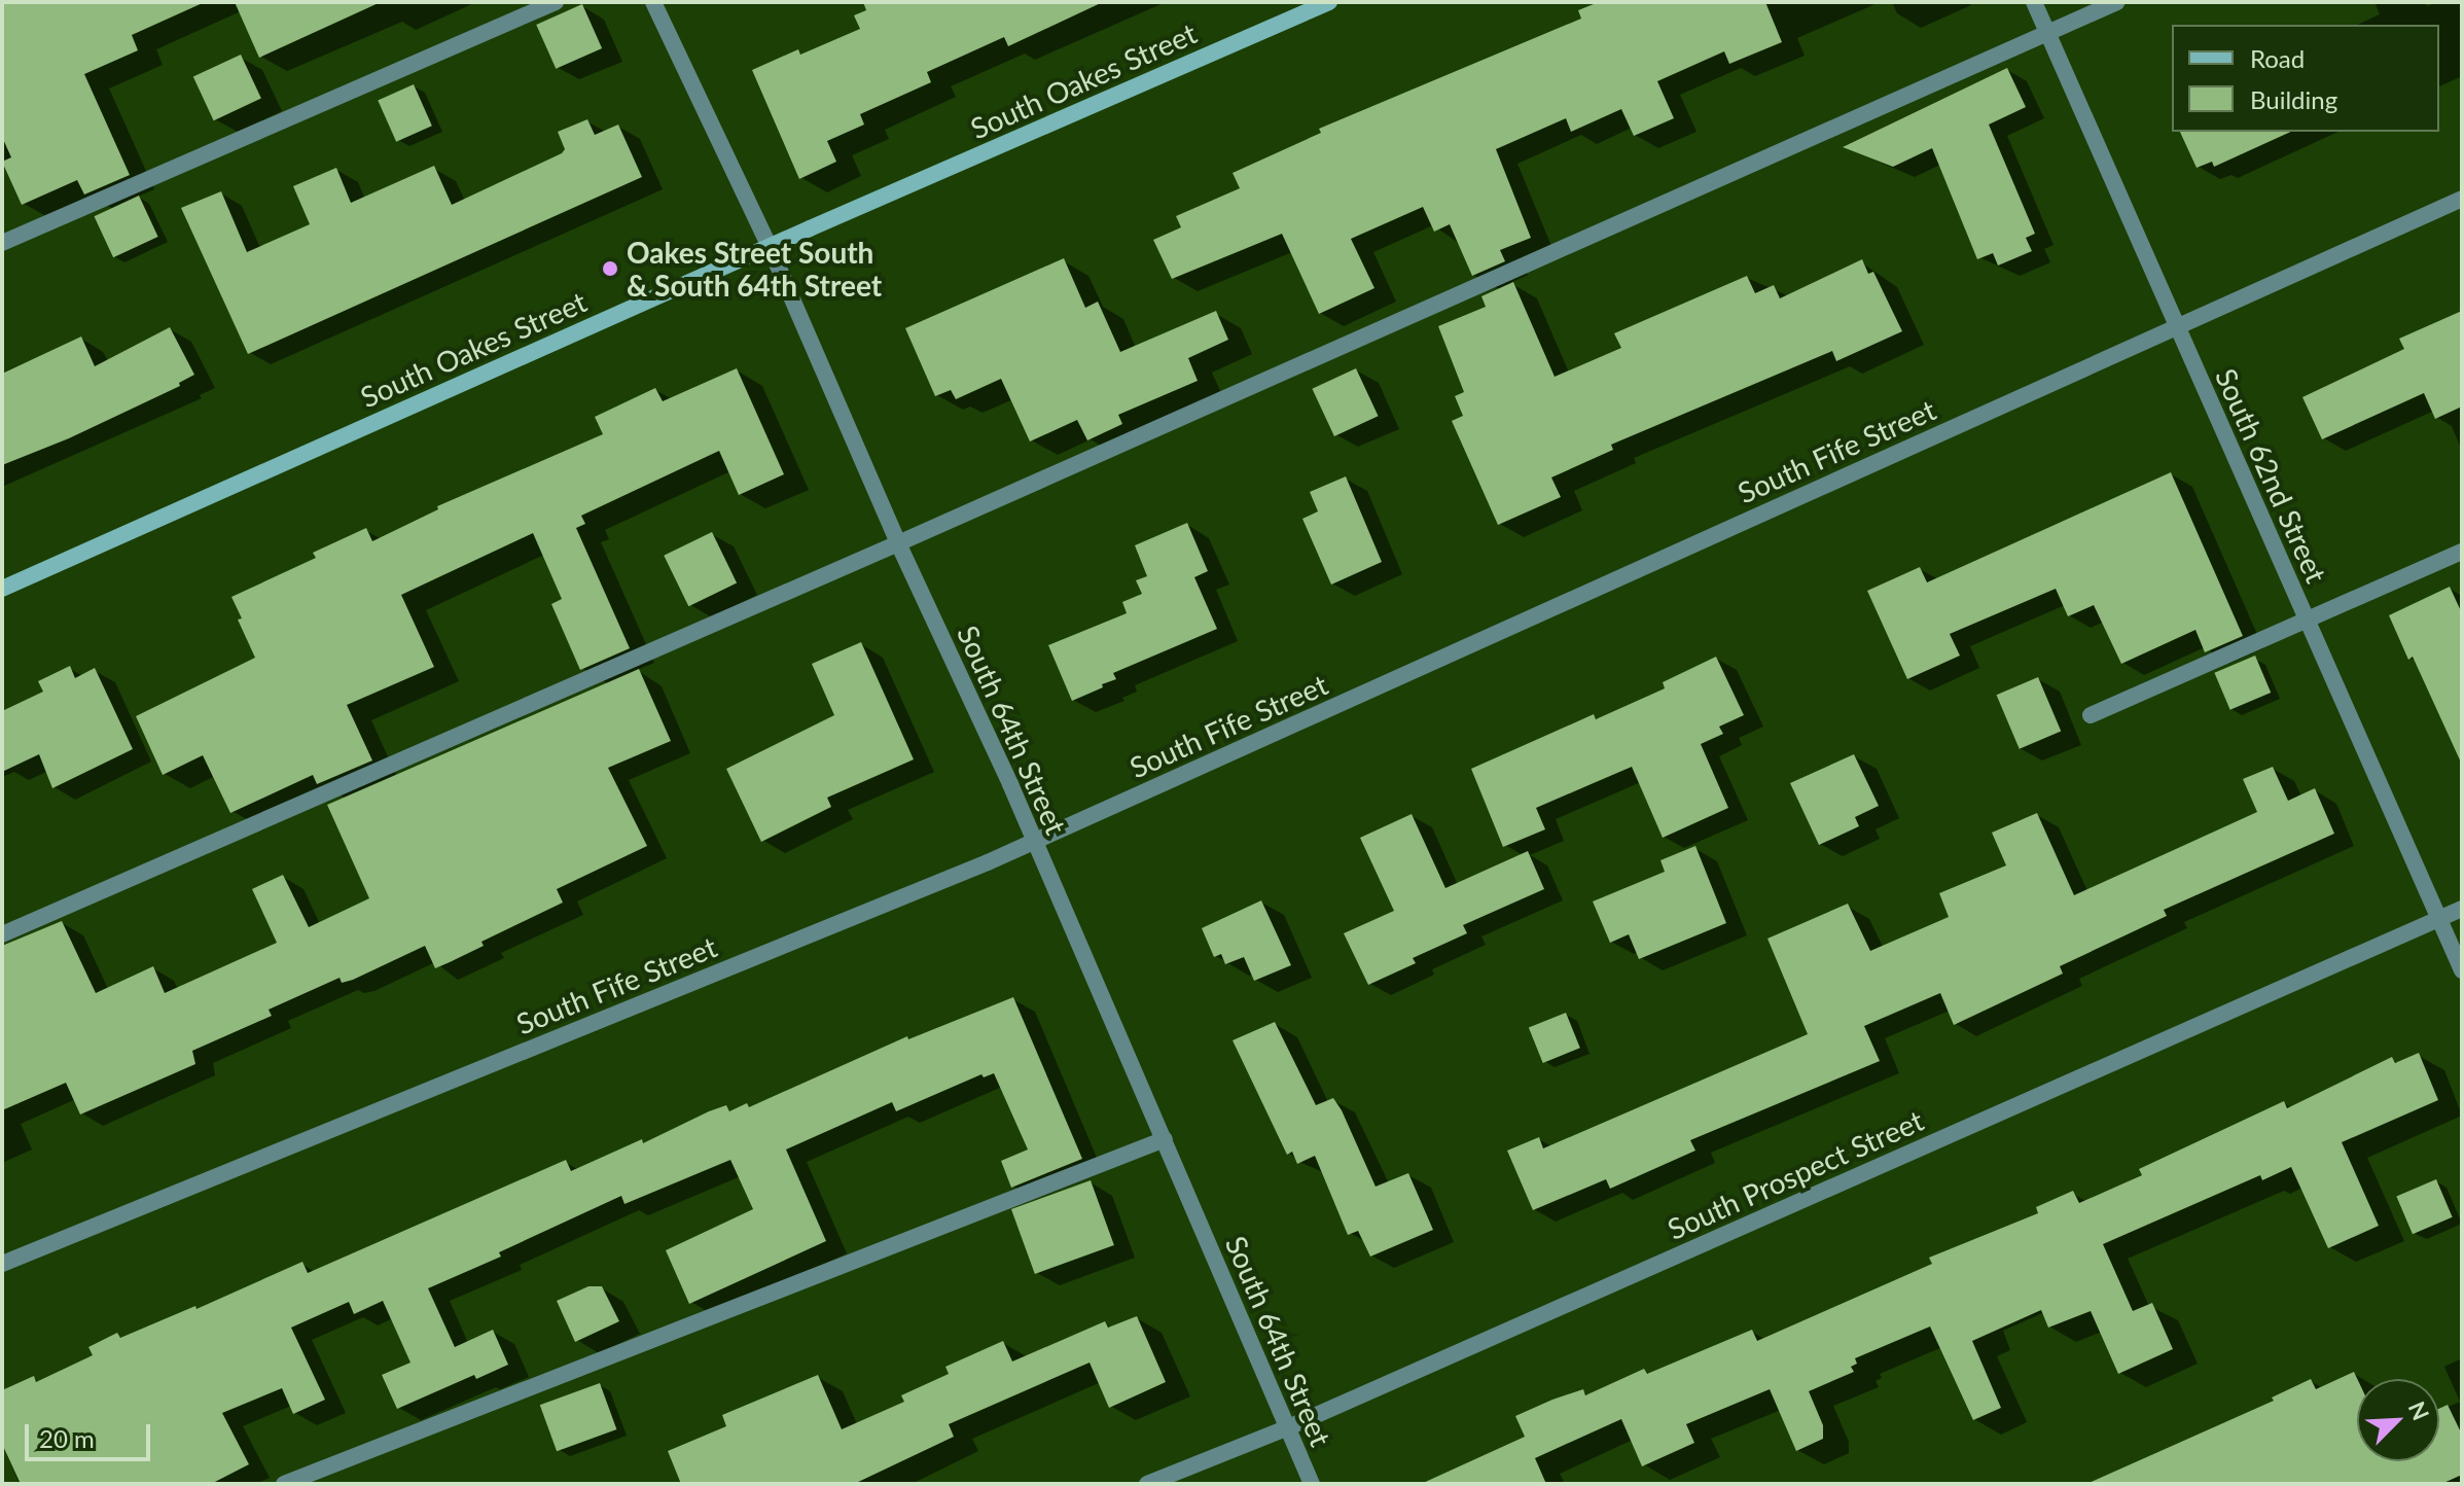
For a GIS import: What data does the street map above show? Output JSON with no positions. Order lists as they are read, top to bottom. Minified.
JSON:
{"streets":{"street":["South Oakes Street","South Fife Street","South 62nd Street","South 64th Street","South Prospect Street"]},"crossings":[["South Oakes Street","South 64th Street"],["South Fife Street","South 62nd Street"],["South Fife Street","South 64th Street"],["South 62nd Street","South Prospect Street"],["South 64th Street","South Prospect Street"]],"places":["Oakes Street South & South 64th Street"],"legend":["Road","Building"],"scale_bar":"20 m","north":"top right"}
